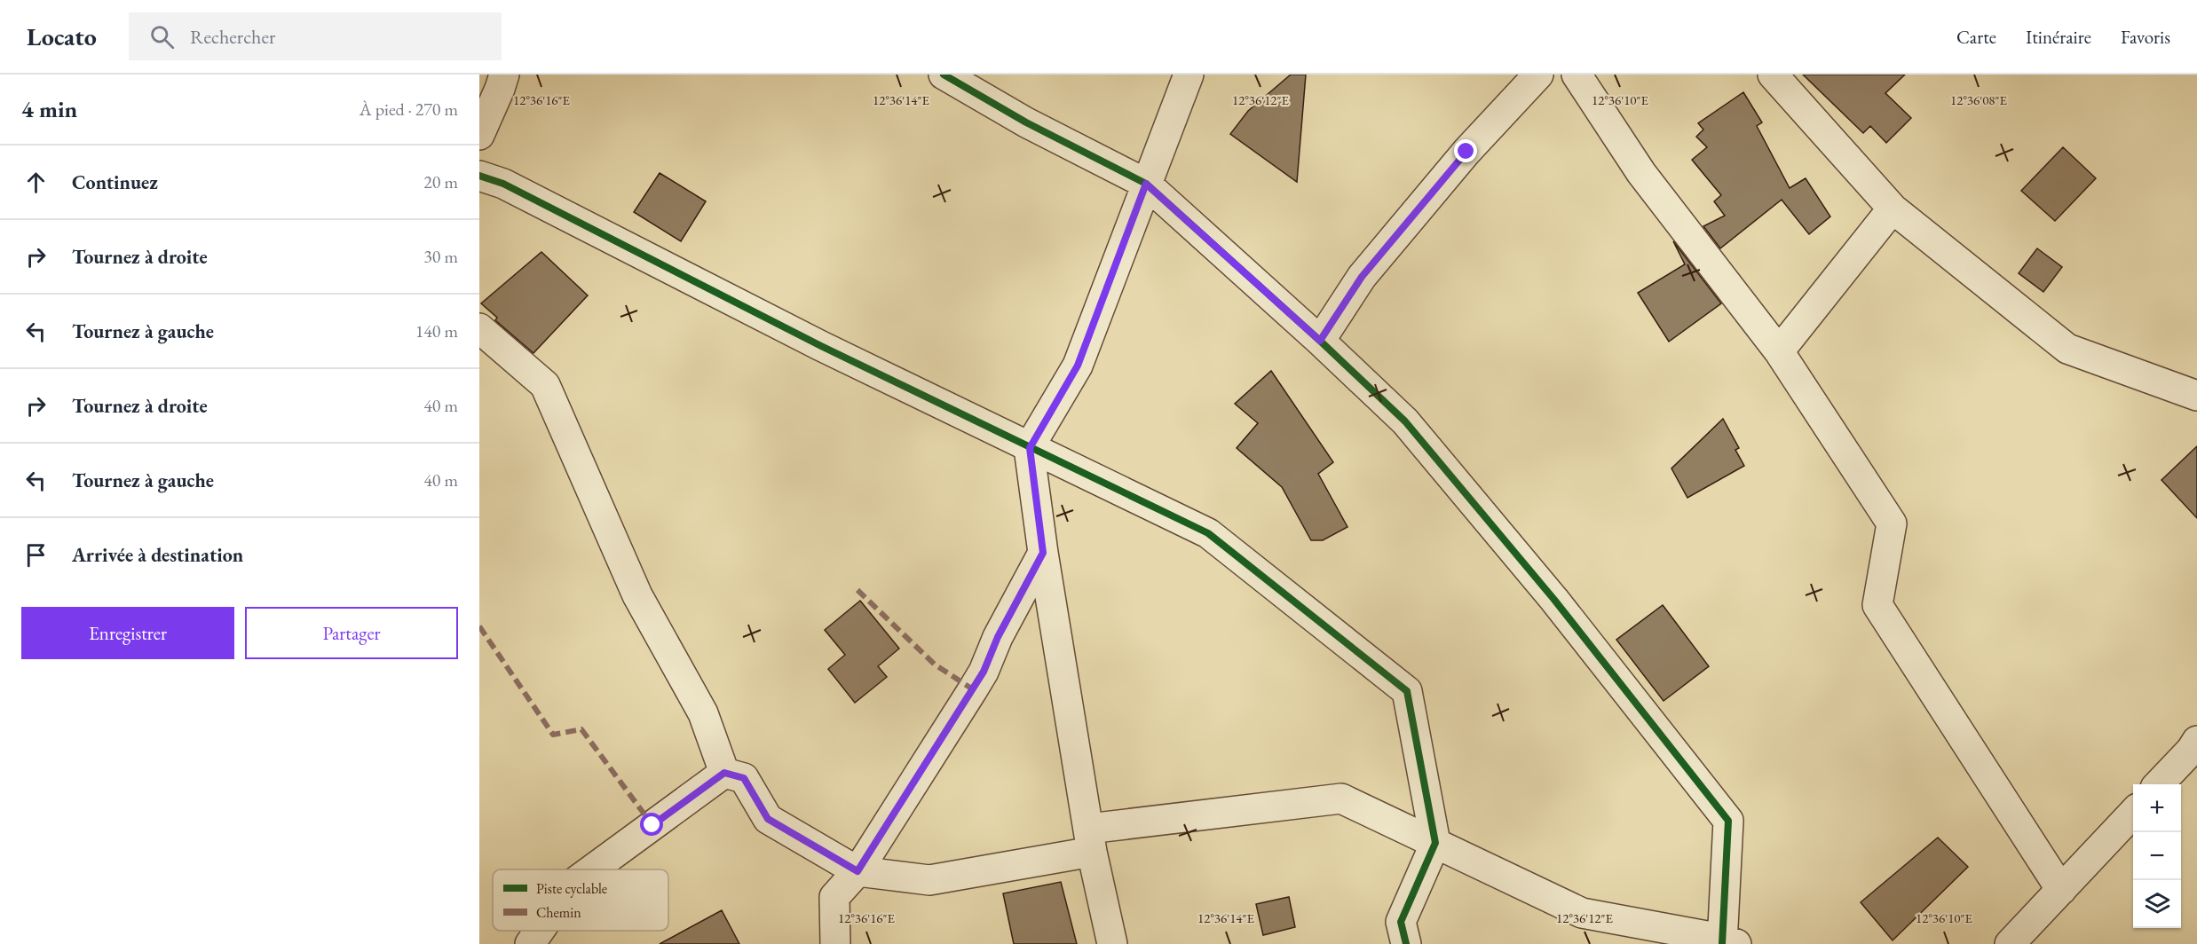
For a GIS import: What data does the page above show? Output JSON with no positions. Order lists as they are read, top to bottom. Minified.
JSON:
{"legend":["Piste cyclable","Chemin"],"page":{"header":"Locato","search":"Rechercher","nav":["Carte","Itinéraire","Favoris"],"heading":["4 min","À pied · 270 m"],"list":[["Continuez","20 m"],["Tournez à droite","30 m"],["Tournez à gauche","140 m"],["Tournez à droite","40 m"],["Tournez à gauche","40 m"],"Arrivée à destination"],"buttons":["Enregistrer","Partager"],"map_buttons":["+","−"]},"coordinates":["12°36'16\"E","12°36'14\"E","12°36'12\"E","12°36'10\"E","12°36'08\"E"]}
